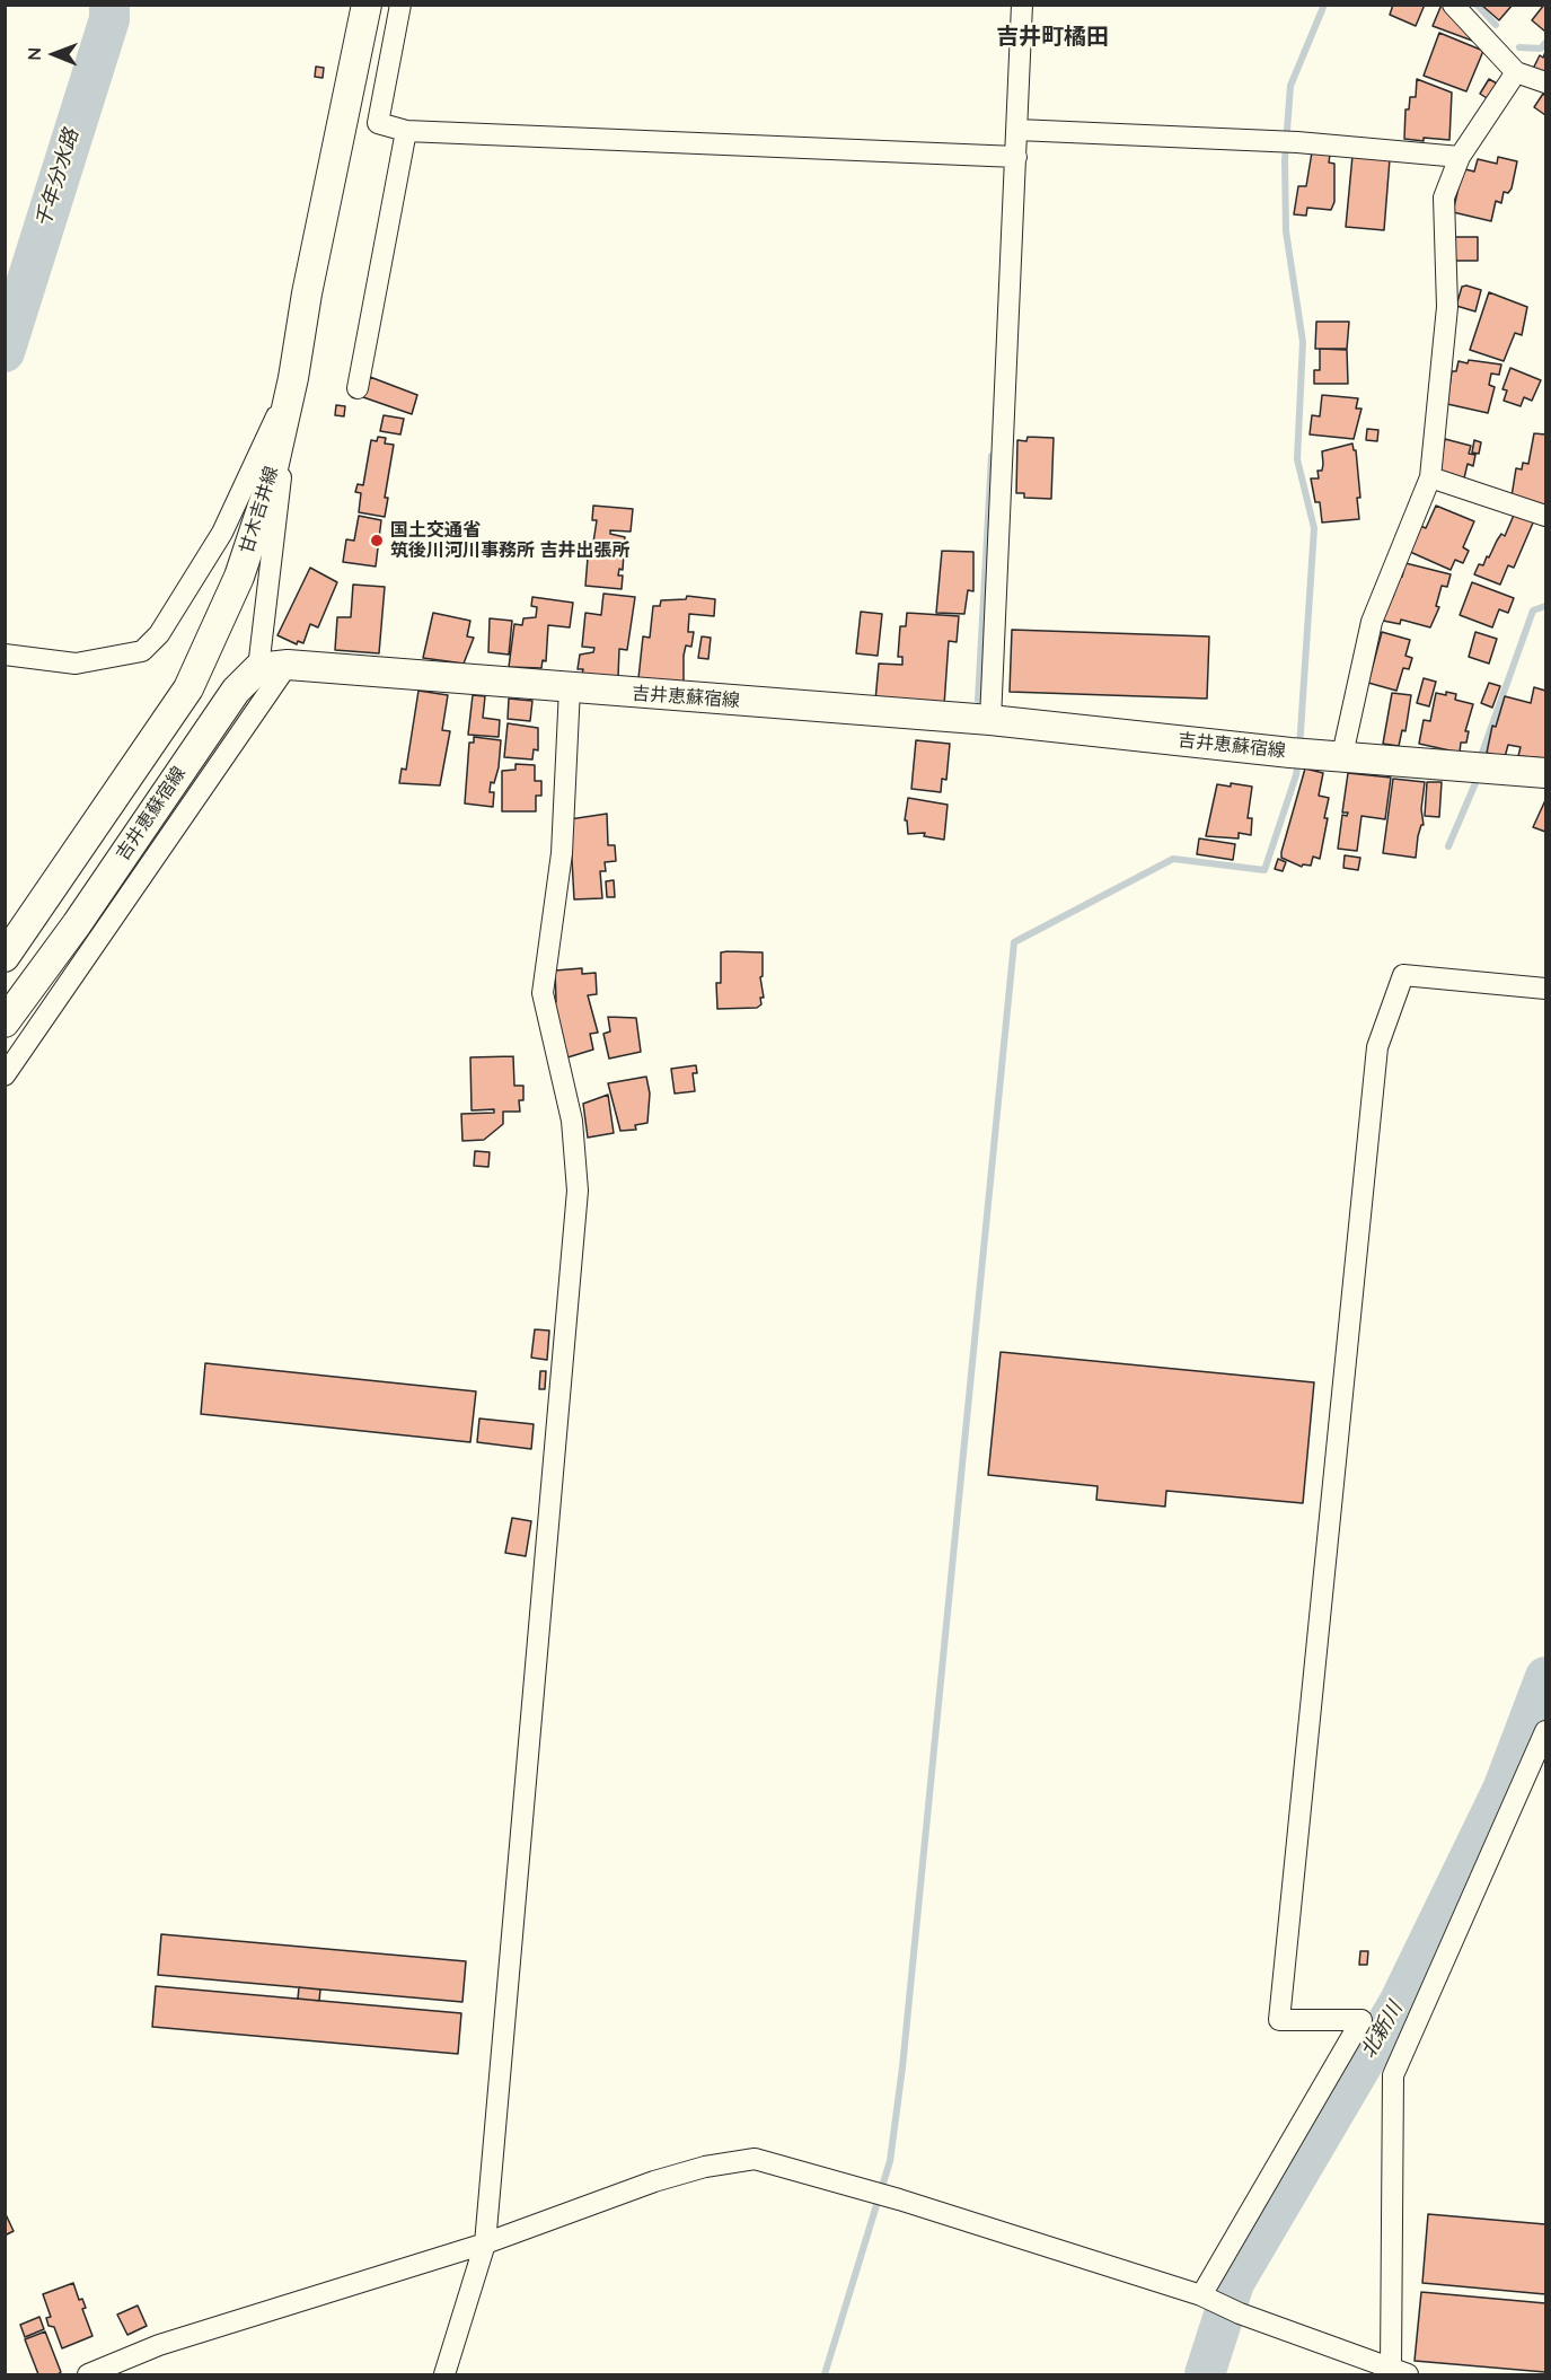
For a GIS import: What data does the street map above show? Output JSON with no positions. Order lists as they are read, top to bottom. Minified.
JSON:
{"streets":{"main road":["甘木吉井線","吉井恵蘇宿線"]},"districts":["吉井町橘田"],"water":["千年分水路","北新川"],"places":["国土交通省 筑後川河川事務所 吉井出張所"],"north":"left"}
